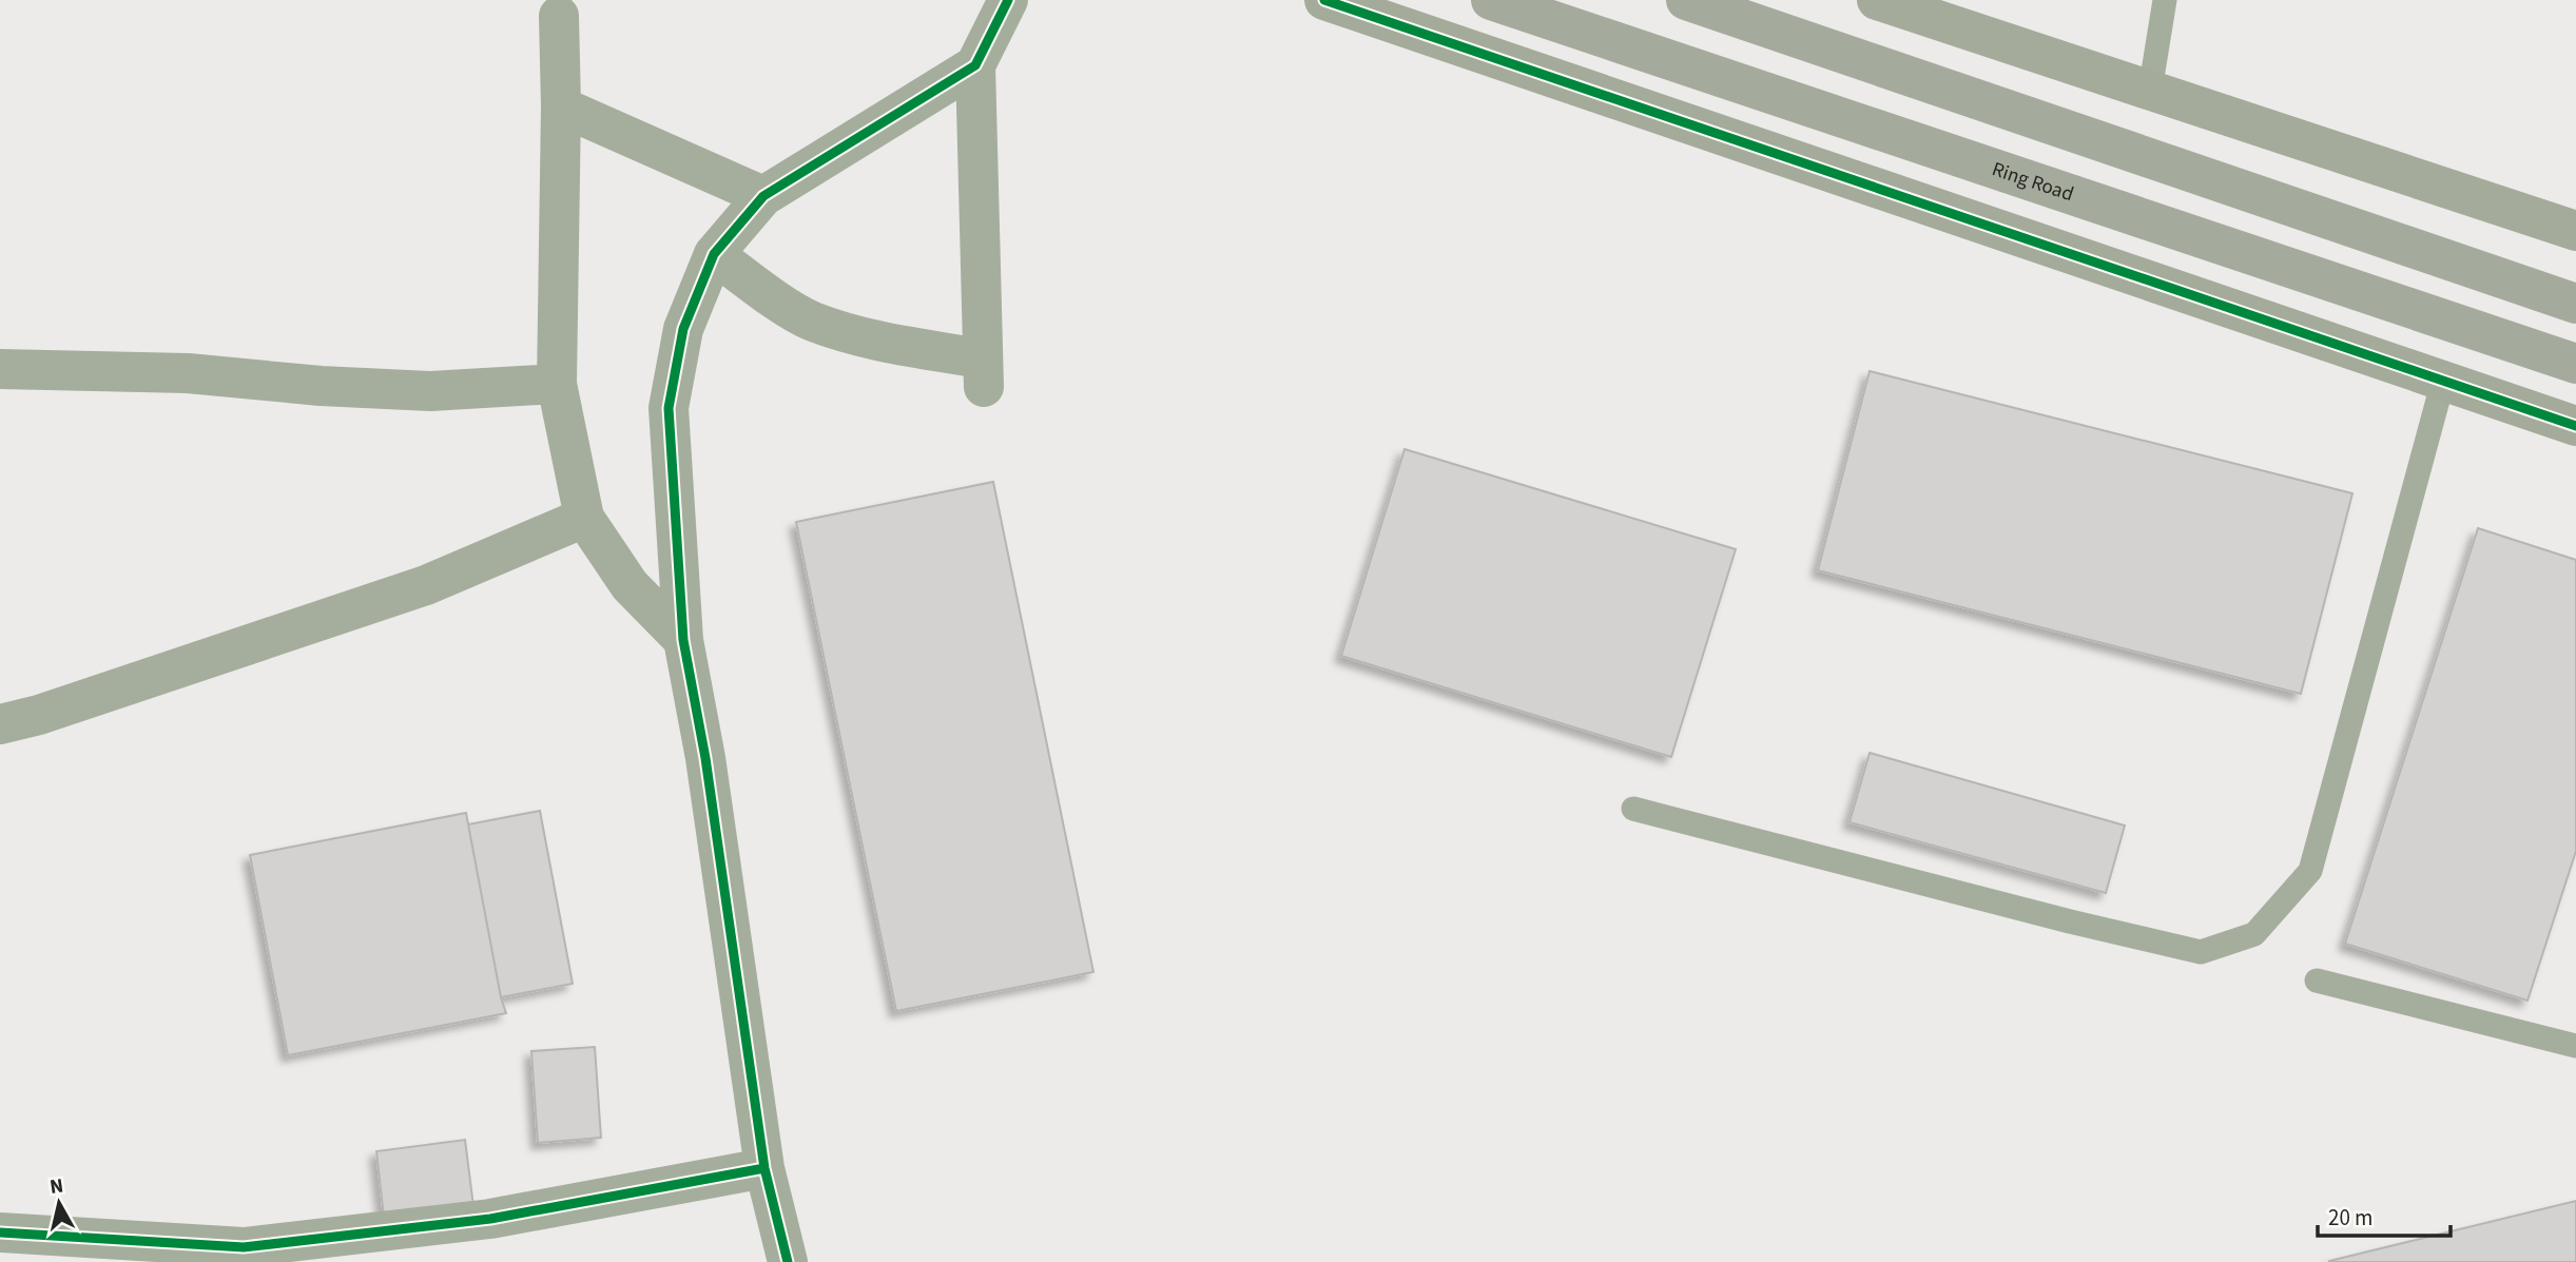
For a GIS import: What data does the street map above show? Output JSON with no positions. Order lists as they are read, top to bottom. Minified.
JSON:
{"streets":{"highway":["Ring Road"]},"scale_bar":"20 m","north":"top"}
